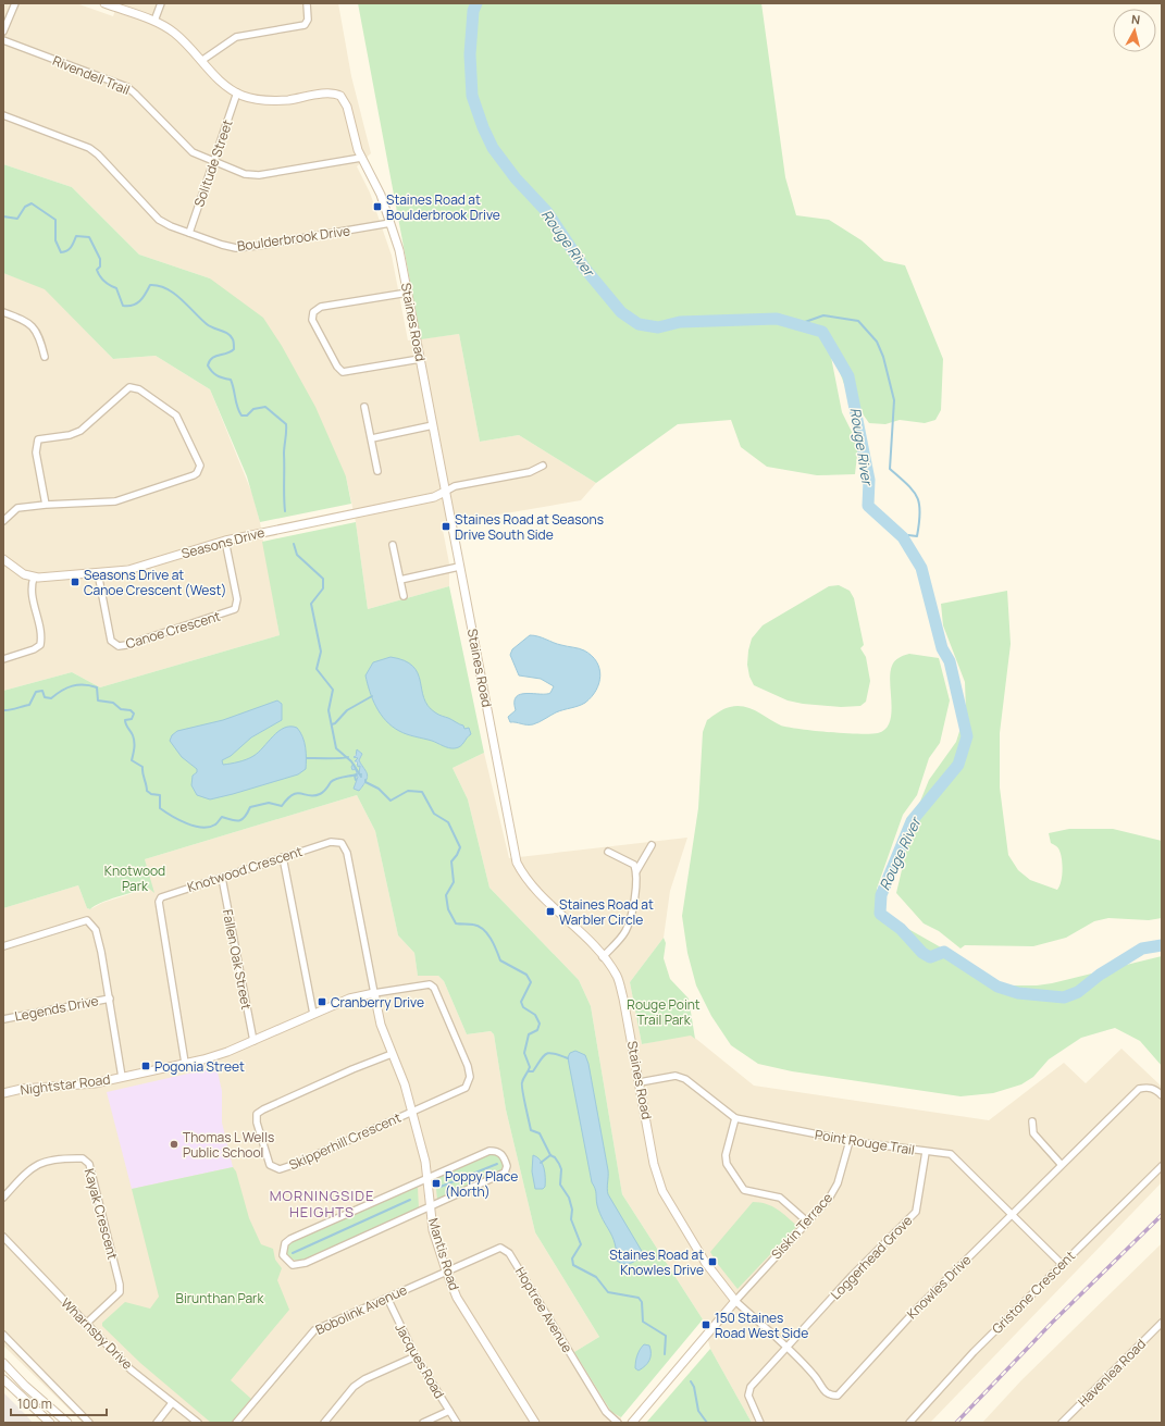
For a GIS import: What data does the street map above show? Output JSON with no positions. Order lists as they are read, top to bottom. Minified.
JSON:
{"streets":{"street":["Rivendell Trail","Solitude Street","Boulderbrook Drive","Staines Road","Seasons Drive","Canoe Crescent","Knotwood Crescent","Fallen Oak Street","Legends Drive","Nightstar Road","Skipperhill Crescent","Point Rouge Trail","Kayak Crescent","Siskin Terrace","Mantis Road","Loggerhead Grove","Knowles Drive","Gristone Crescent","Bobolink Avenue","Hoptree Avenue","Wharnsby Drive","Jacques Road","Havenlea Road"]},"crossings":[["Rivendell Trail","Solitude Street"],["Rivendell Trail","Staines Road"],["Solitude Street","Boulderbrook Drive"],["Solitude Street","Staines Road"],["Boulderbrook Drive","Staines Road"],["Staines Road","Seasons Drive"],["Staines Road","Point Rouge Trail"],["Staines Road","Siskin Terrace"],["Staines Road","Knowles Drive"],["Seasons Drive","Canoe Crescent"],["Knotwood Crescent","Fallen Oak Street"],["Knotwood Crescent","Nightstar Road"],["Knotwood Crescent","Mantis Road"],["Fallen Oak Street","Nightstar Road"],["Nightstar Road","Mantis Road"],["Skipperhill Crescent","Mantis Road"],["Point Rouge Trail","Siskin Terrace"],["Point Rouge Trail","Loggerhead Grove"],["Point Rouge Trail","Knowles Drive"],["Point Rouge Trail","Gristone Crescent"],["Kayak Crescent","Wharnsby Drive"],["Siskin Terrace","Knowles Drive"],["Mantis Road","Bobolink Avenue"],["Mantis Road","Hoptree Avenue"],["Loggerhead Grove","Knowles Drive"],["Bobolink Avenue","Hoptree Avenue"],["Bobolink Avenue","Jacques Road"]],"districts":["MORNINGSIDE HEIGHTS"],"water":["Rouge River"],"parks":["Knotwood Park","Rouge Point Trail Park","Birunthan Park"],"places":{"transit":["Staines Road at Boulderbrook Drive","Staines Road at Seasons Drive South Side","Seasons Drive at Canoe Crescent (West)","Staines Road at Warbler Circle","Cranberry Drive","Pogonia Street","Poppy Place (North)","Staines Road at Knowles Drive","150 Staines Road West Side"],"other":["Thomas L Wells Public School"]},"scale_bar":"100 m","north":"top"}
